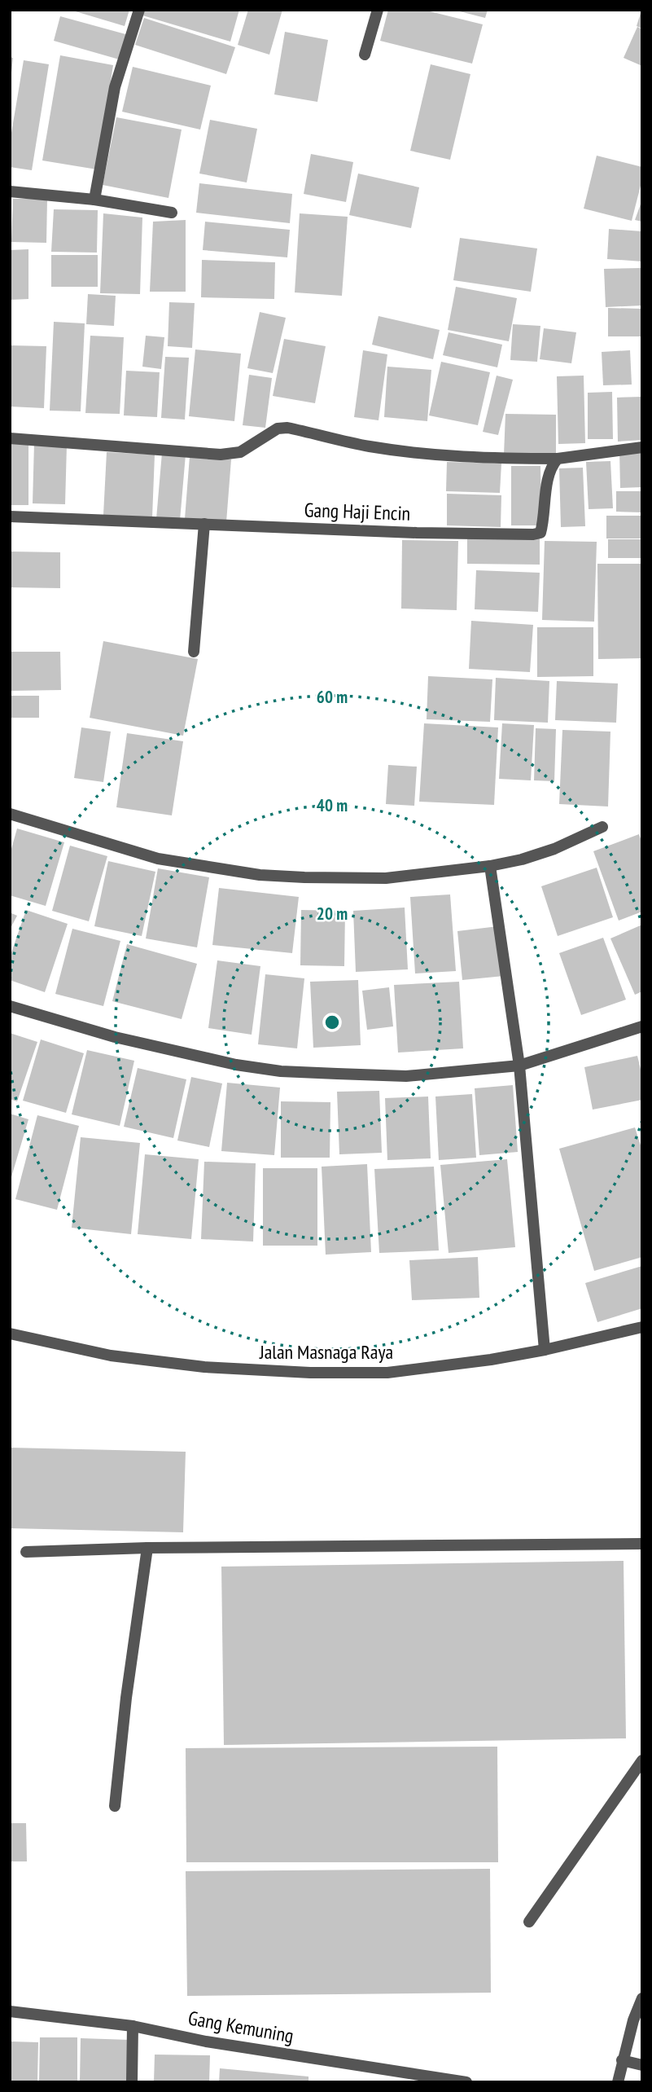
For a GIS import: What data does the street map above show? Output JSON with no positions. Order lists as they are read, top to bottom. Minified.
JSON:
{"streets":{"street":["Gang Haji Encin","Jalan Masnaga Raya","Gang Kemuning"]},"rings":["60 m","40 m","20 m"]}
